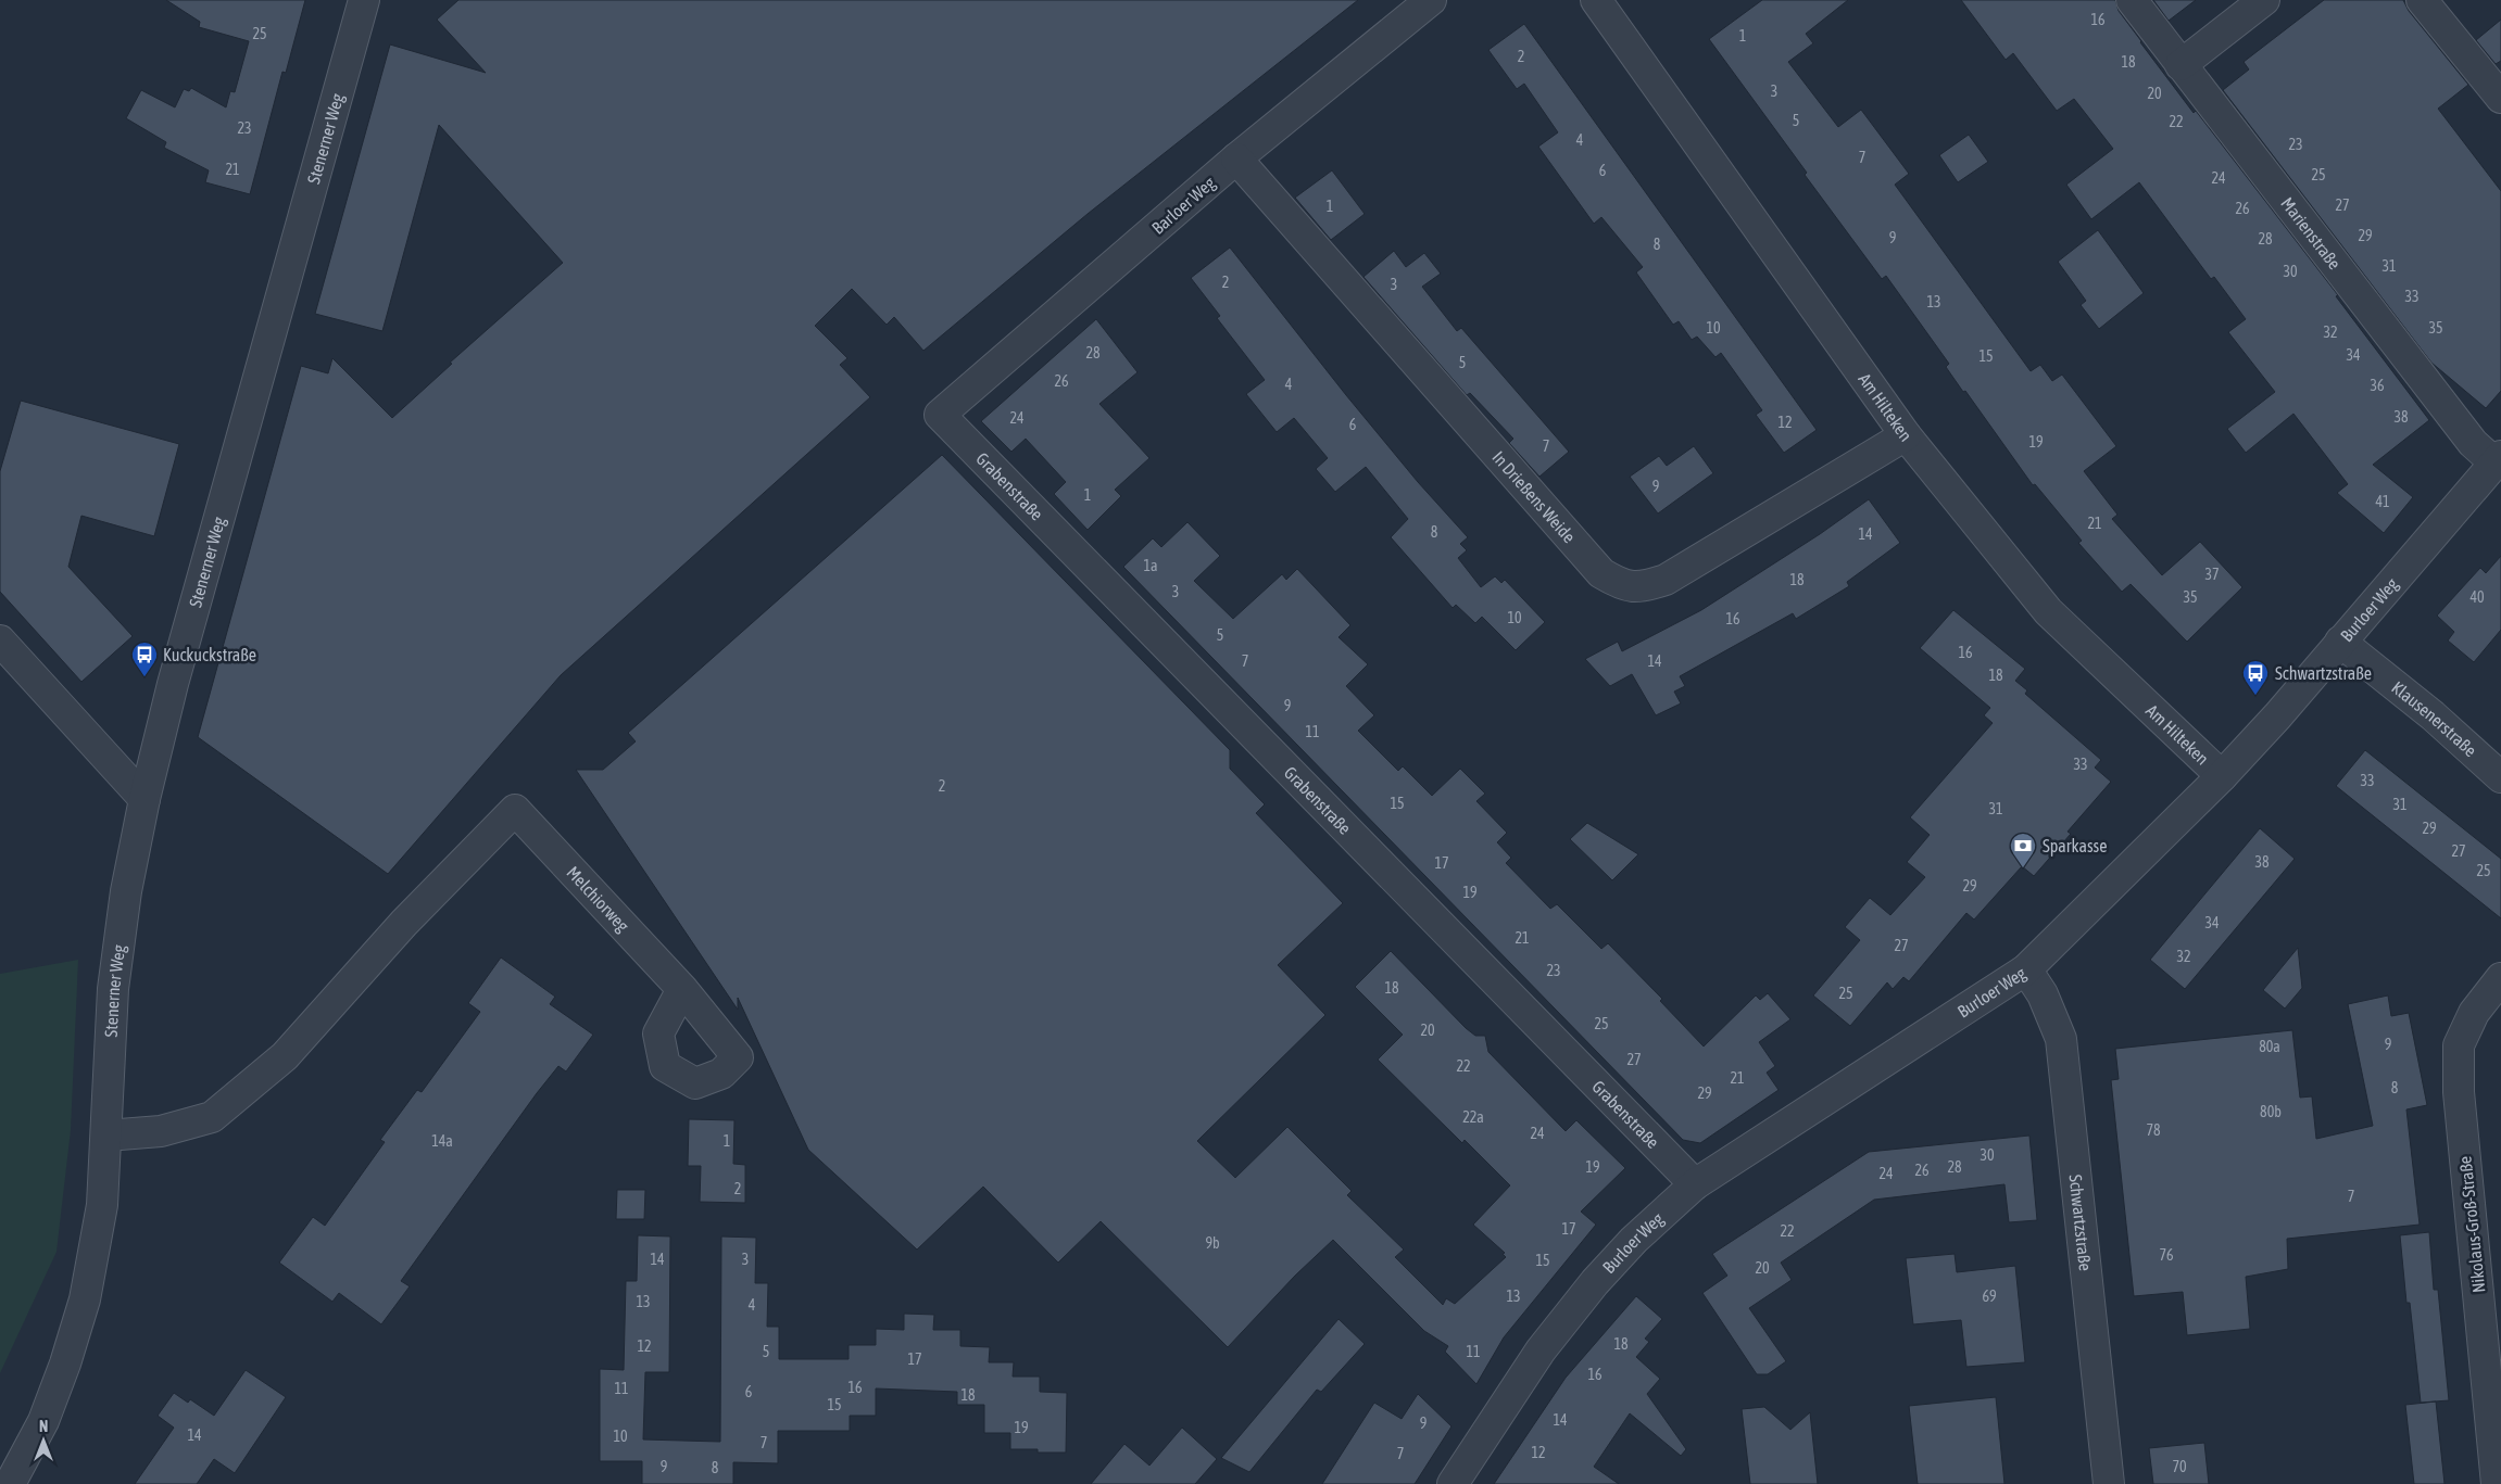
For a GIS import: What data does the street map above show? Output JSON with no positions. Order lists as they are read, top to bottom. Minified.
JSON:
{"streets":{"street":["Stenerner Weg","Barloer Weg","Marienstraße","Am Hilteken","Grabenstraße","In Drießens Weide","Burloer Weg","Klausenerstraße","Melchiorweg","Schwartzstraße","Nikolaus-Groß-Straße"]},"crossings":[["Stenerner Weg","Melchiorweg"],["Barloer Weg","Grabenstraße"],["Barloer Weg","In Drießens Weide"],["Marienstraße","Burloer Weg"],["Am Hilteken","In Drießens Weide"],["Am Hilteken","Burloer Weg"],["Grabenstraße","Burloer Weg"],["Burloer Weg","Klausenerstraße"],["Burloer Weg","Schwartzstraße"]],"places":{"bus stop":["Kuckuckstraße","Schwartzstraße"],"bank":["Sparkasse"]},"house_numbers":["16","25","1","2","18","3","20","5","22","23","4","23","7","21","6","25","24","27","1","26","29","9","28","8","31","30","2","3","33","13","10","35","32","28","34","15","5","26","4","36","38","24","12","6","19","7","9","1","41","21","8","14","1a","37","18","3","35","40","10","16","5","16","7","14","18","9","11","33","33","2","15","31","31","29","27","38","17","25","29","19","34","21","27","32","23","18","25","25","20","9","80a","27","22","21","8","29","80b","22a","78","24","14a","1","30","19","28","26","24","2","7","17","22","9b","76","14","3","15","20","13","69","13","4","18","12","5","11","17","16","16","11","6","18","15","14","9","19","14","10","7","12","7","9","70","8"],"north":"top"}
